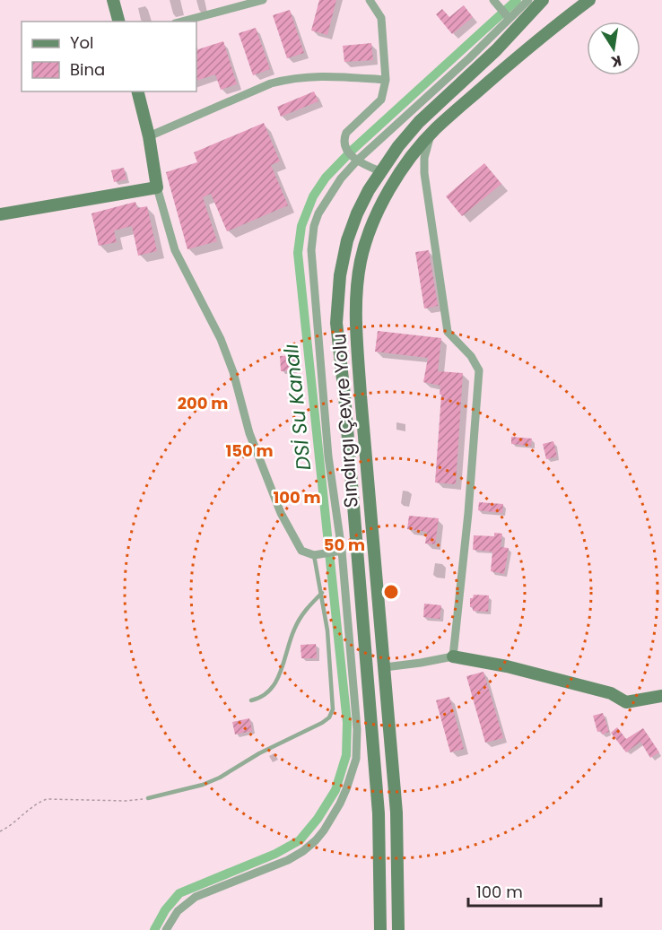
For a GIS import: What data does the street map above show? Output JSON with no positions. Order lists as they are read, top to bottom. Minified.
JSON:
{"streets":{"main road":["Sındırgı Çevre Yolu"]},"water":["DSİ Su Kanalı"],"legend":["Yol","Bina"],"scale_bar":"100 m","north":"bottom","rings":["200 m","150 m","100 m","50 m"]}
